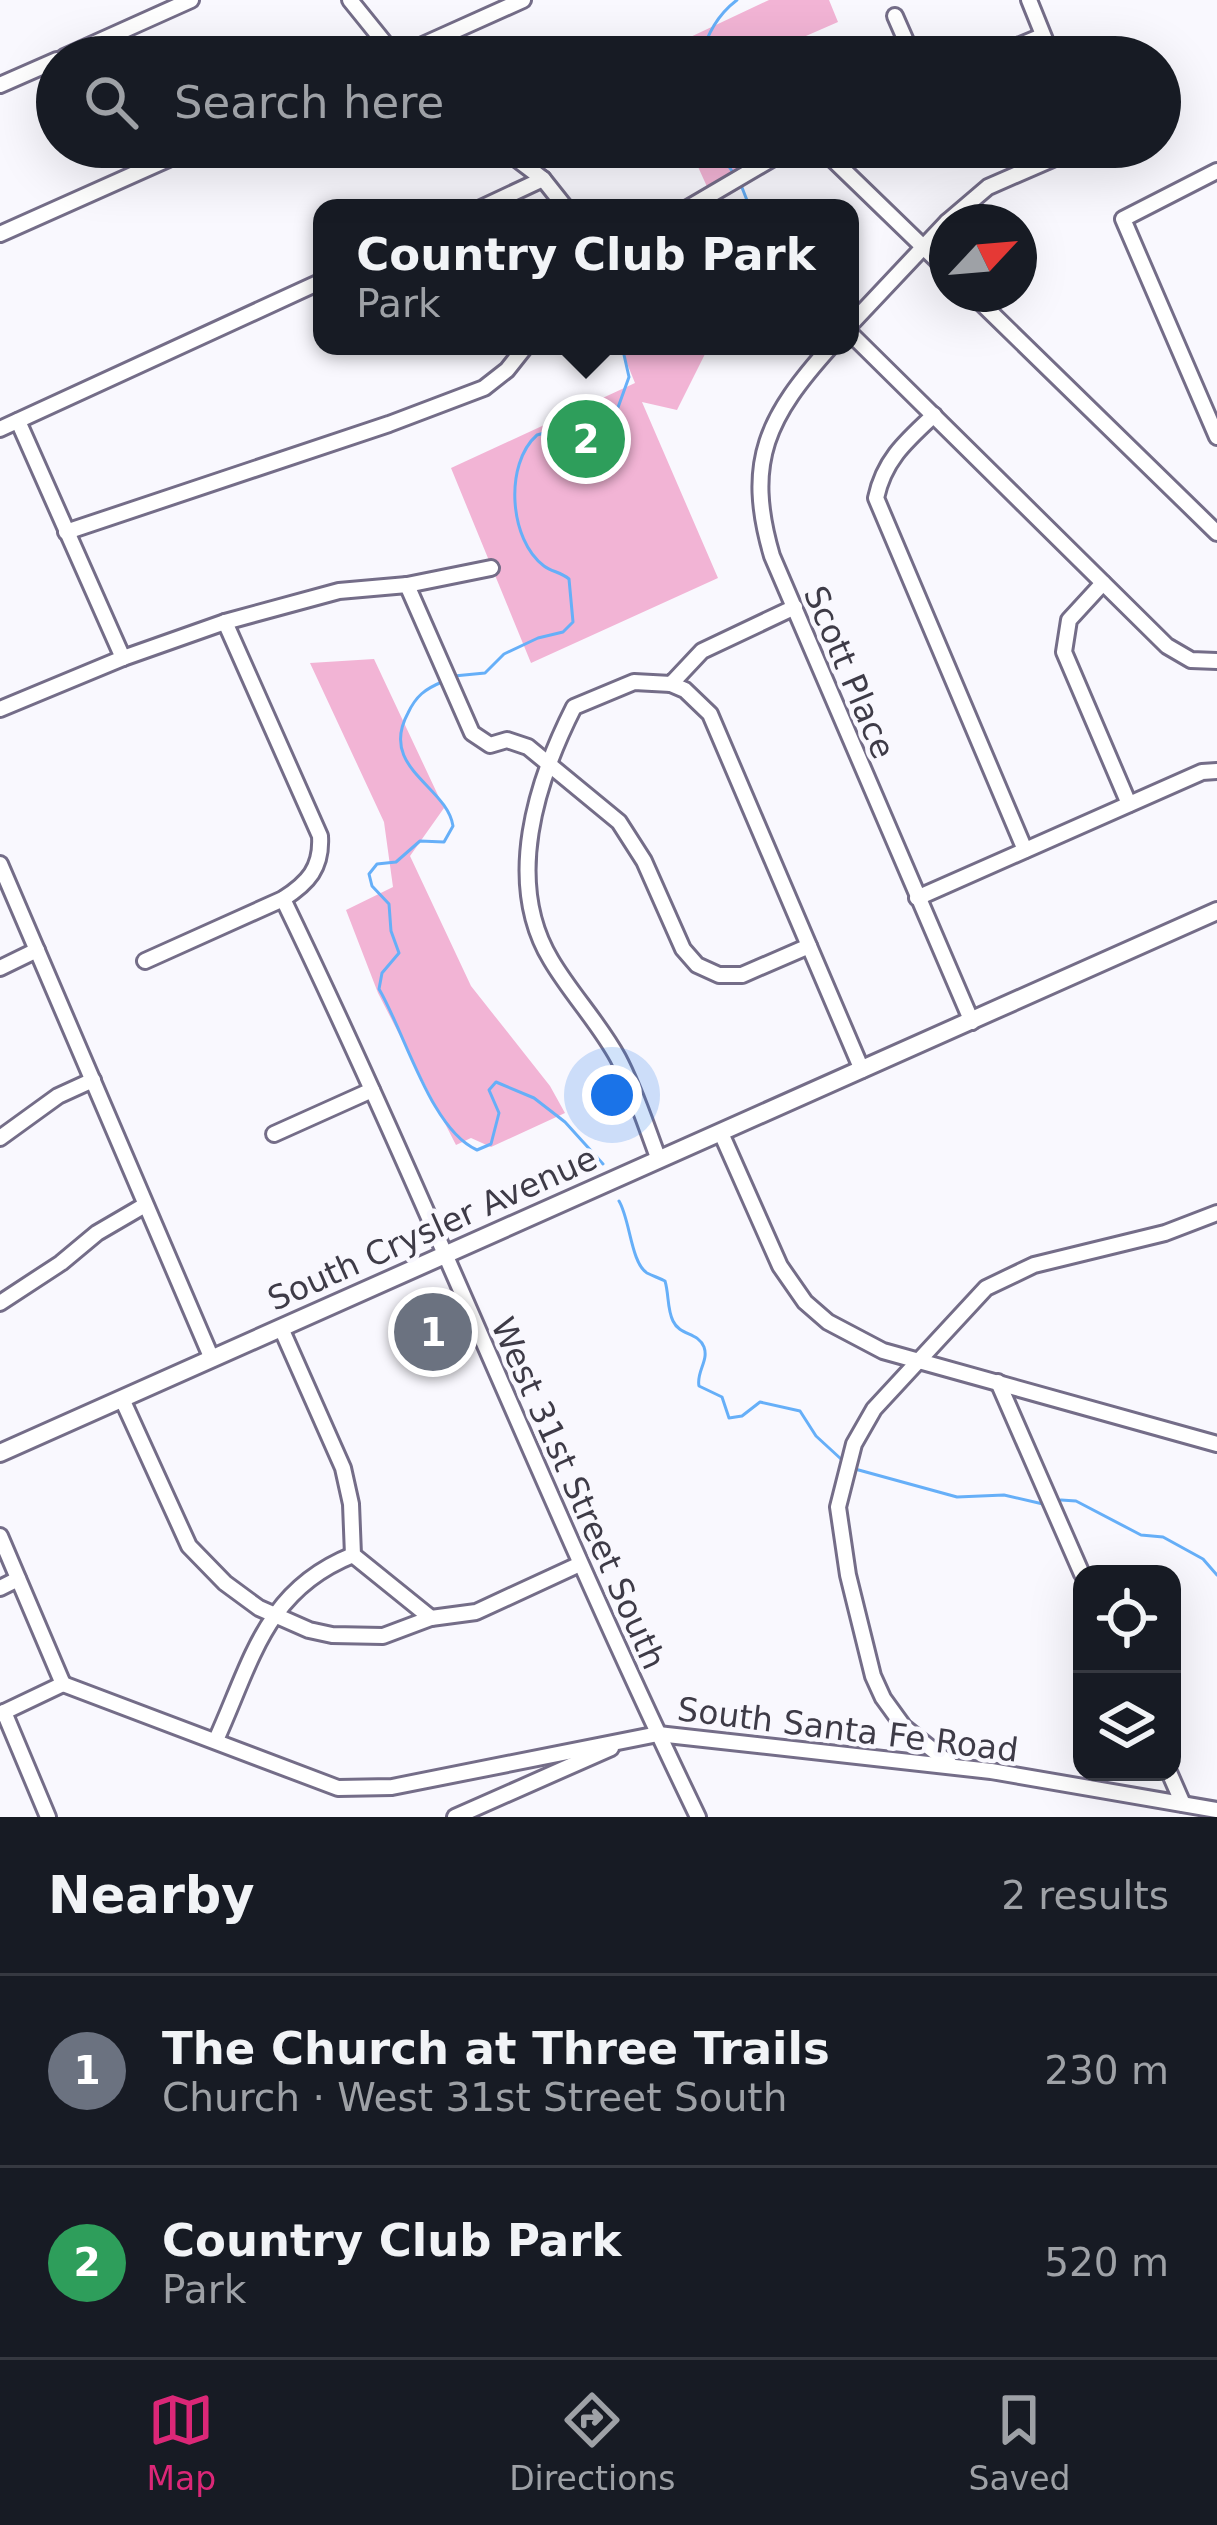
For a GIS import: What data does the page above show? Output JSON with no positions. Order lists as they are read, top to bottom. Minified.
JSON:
{"streets":{"main road":["South Crysler Avenue"],"street":["Scott Place","West 31st Street South","South Santa Fe Road"]},"crossings":[["Scott Place","South Crysler Avenue"],["South Crysler Avenue","West 31st Street South"],["West 31st Street South","South Santa Fe Road"]],"north":"top right","page":{"search":"Search here","popup":["Country Club Park","Park"],"pins":["2","1"],"heading":["Nearby","2 results"],"list":[{"mark":"1","name":"The Church at Three Trails","note":"Church · West 31st Street South","value":"230 m"},{"mark":"2","name":"Country Club Park","note":"Park","value":"520 m"}],"nav":["Map","Directions","Saved"]}}
